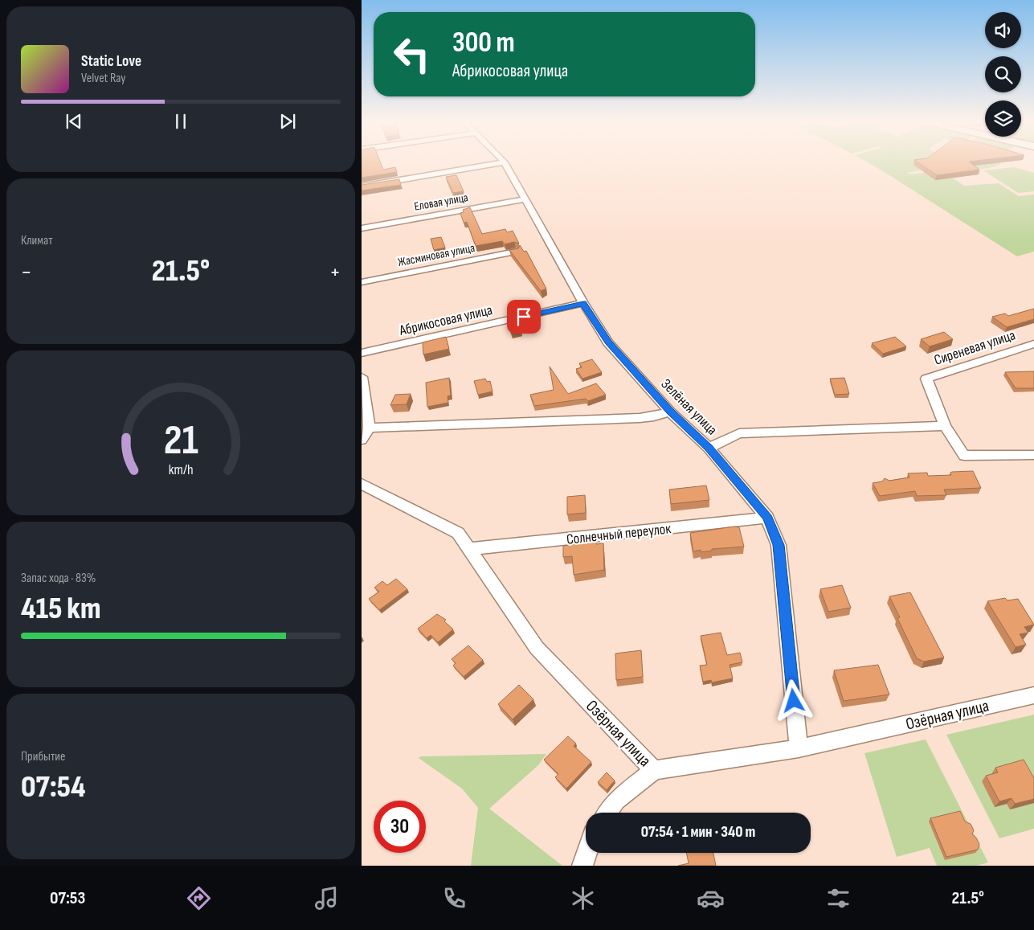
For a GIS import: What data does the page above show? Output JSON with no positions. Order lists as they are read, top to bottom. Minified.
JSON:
{"streets":{"street":["Еловая улица","Жасминовая улица","Абрикосовая улица","Сиреневая улица","Зелёная улица","Солнечный переулок","Озёрная улица"]},"crossings":[["Еловая улица","Зелёная улица"],["Абрикосовая улица","Зелёная улица"],["Зелёная улица","Солнечный переулок"],["Зелёная улица","Озёрная улица"],["Солнечный переулок","Озёрная улица"]],"page":{"turn":["300 m","Абрикосовая улица"],"song":["Static Love","Velvet Ray"],"tile":["Климат",["Запас хода · 83%","415 km"],["Прибытие","07:54"]],"heat":["−","21.5°","+"],"limit":"30","trip":"07:54 · 1 мин · 340 m","tabs":["07:53","21.5°"],"gauge":["21","km/h"]}}
